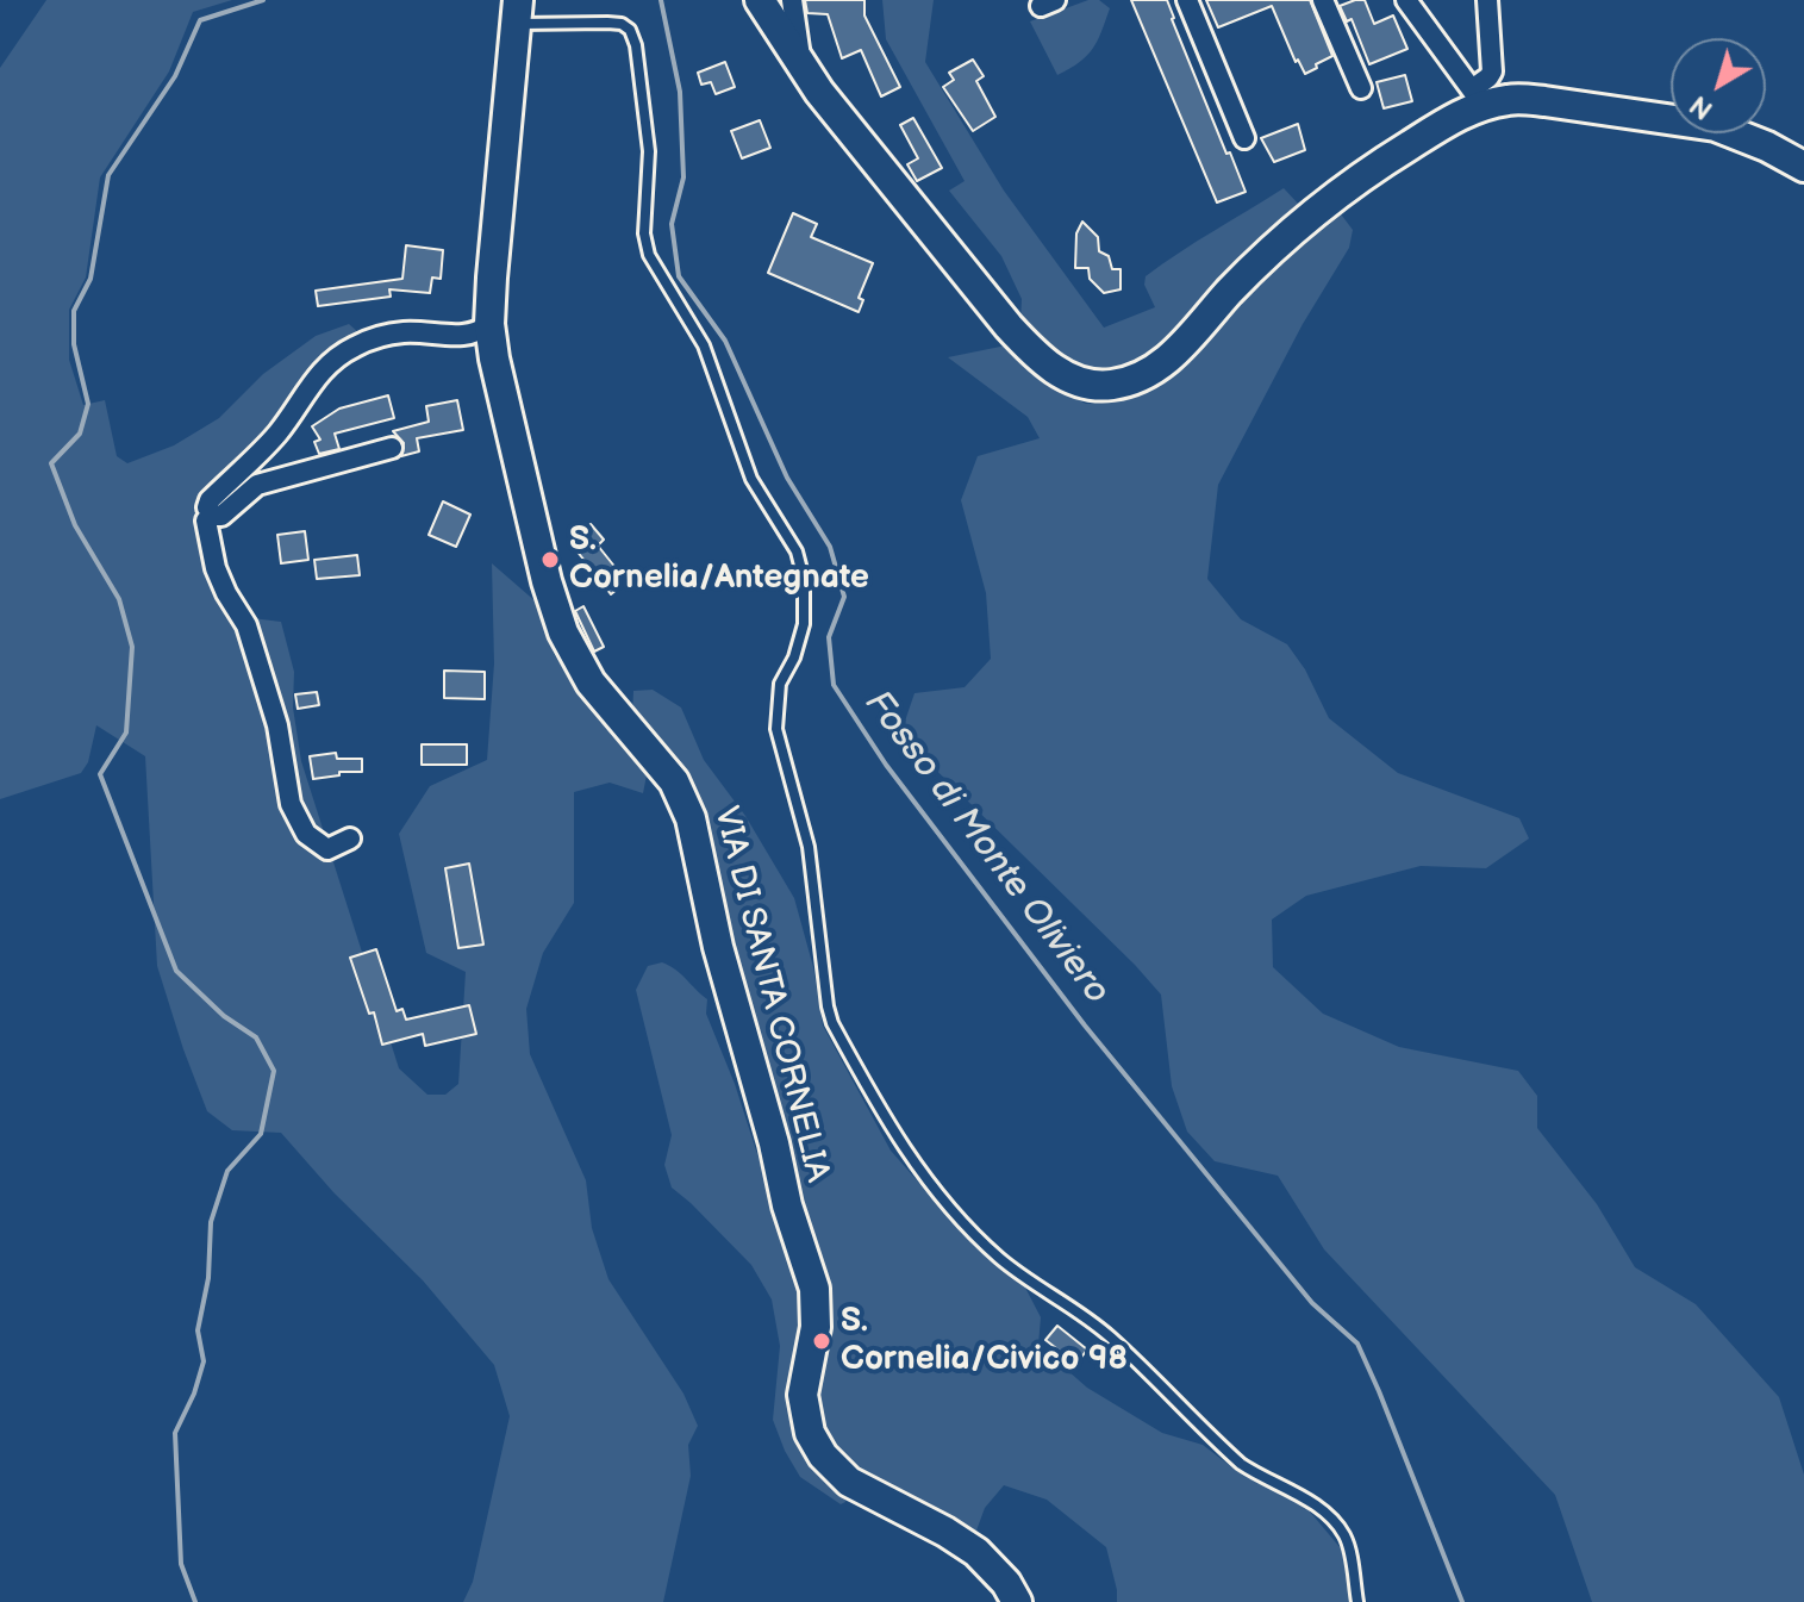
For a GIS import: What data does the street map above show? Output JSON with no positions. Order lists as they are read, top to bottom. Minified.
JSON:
{"streets":{"street":["VIA DI SANTA CORNELIA"]},"water":["Fosso di Monte Oliviero"],"places":["S. Cornelia/Antegnate","S. Cornelia/Civico 98"],"north":"bottom left"}
